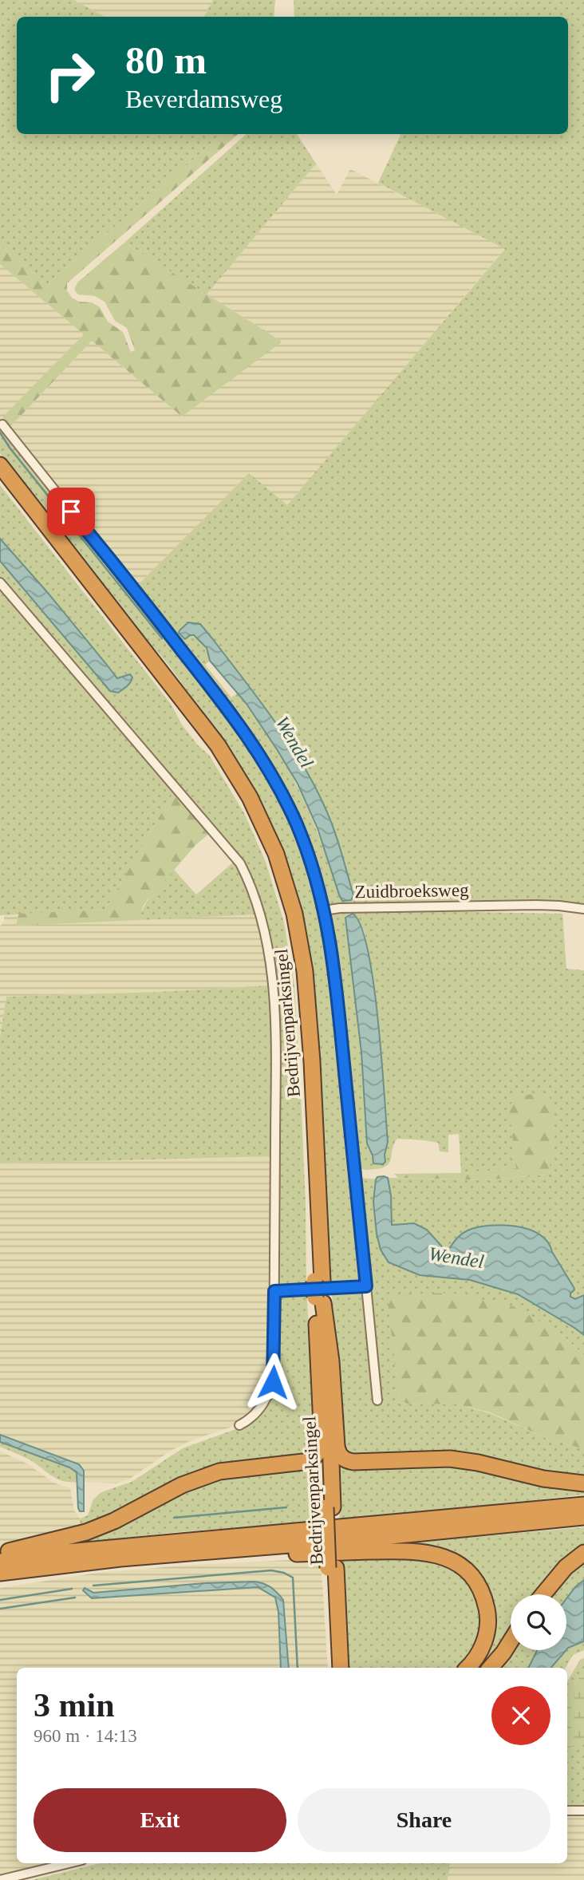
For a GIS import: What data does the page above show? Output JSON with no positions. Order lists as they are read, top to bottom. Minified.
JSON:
{"streets":{"highway":["Bedrijvenparksingel"],"street":["Zuidbroeksweg"]},"water":["Wendel"],"page":{"turn":["80 m","Beverdamsweg"],"heading":["3 min","960 m · 14:13"],"buttons":["Exit","Share"]}}
